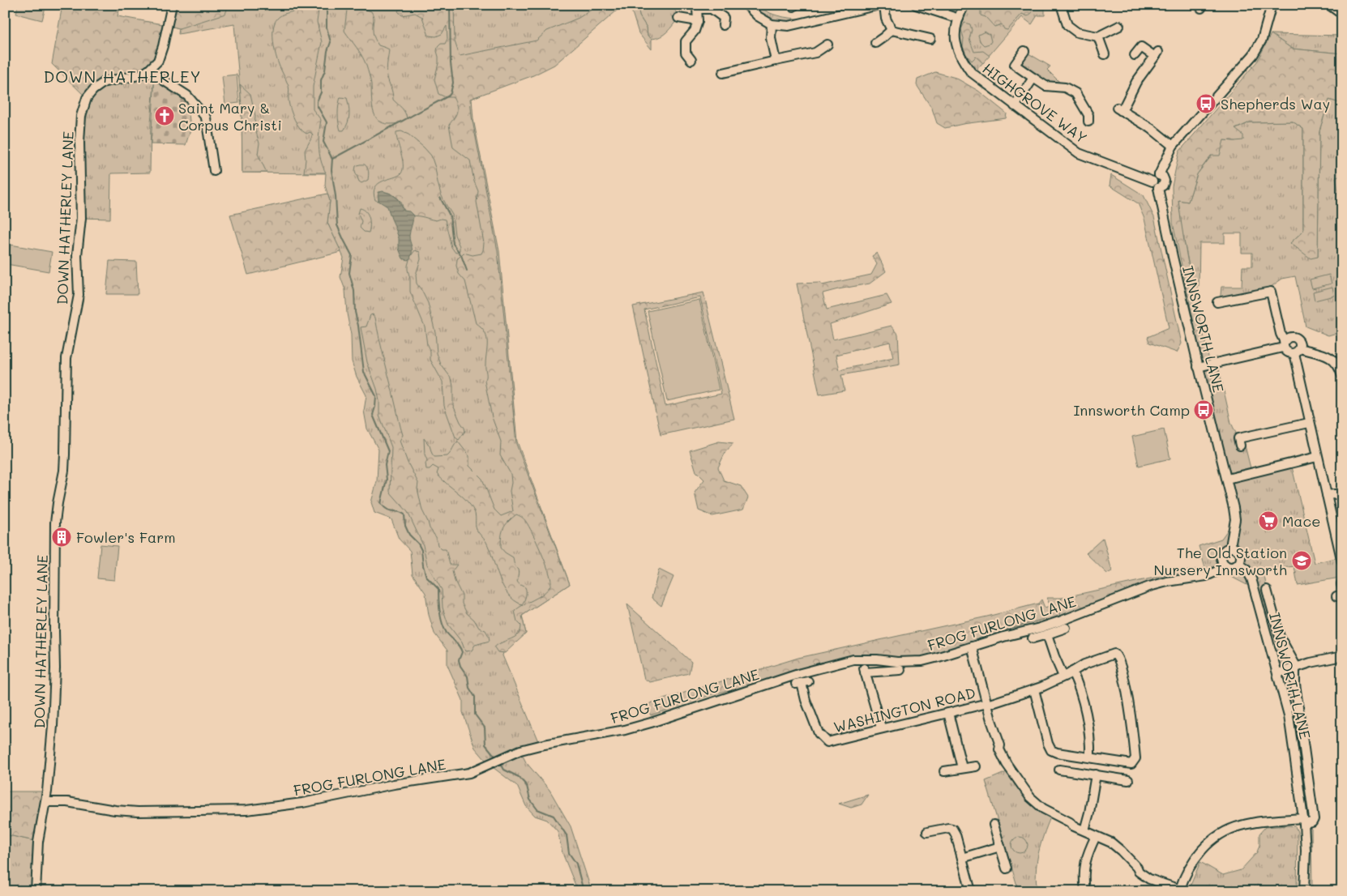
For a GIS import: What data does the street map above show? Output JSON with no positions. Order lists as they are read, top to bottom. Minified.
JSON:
{"streets":{"street":["HIGHGROVE WAY","DOWN HATHERLEY LANE","INNSWORTH LANE","FROG FURLONG LANE","WASHINGTON ROAD"]},"crossings":[["HIGHGROVE WAY","INNSWORTH LANE"],["DOWN HATHERLEY LANE","FROG FURLONG LANE"],["INNSWORTH LANE","FROG FURLONG LANE"]],"districts":["DOWN HATHERLEY"],"places":{"bus stop":["Shepherds Way","Innsworth Camp"],"church":["Saint Mary & Corpus Christi"],"supermarket":["Mace"],"building":["Fowler's Farm"],"school or university":["The Old Station Nursery Innsworth"]}}
